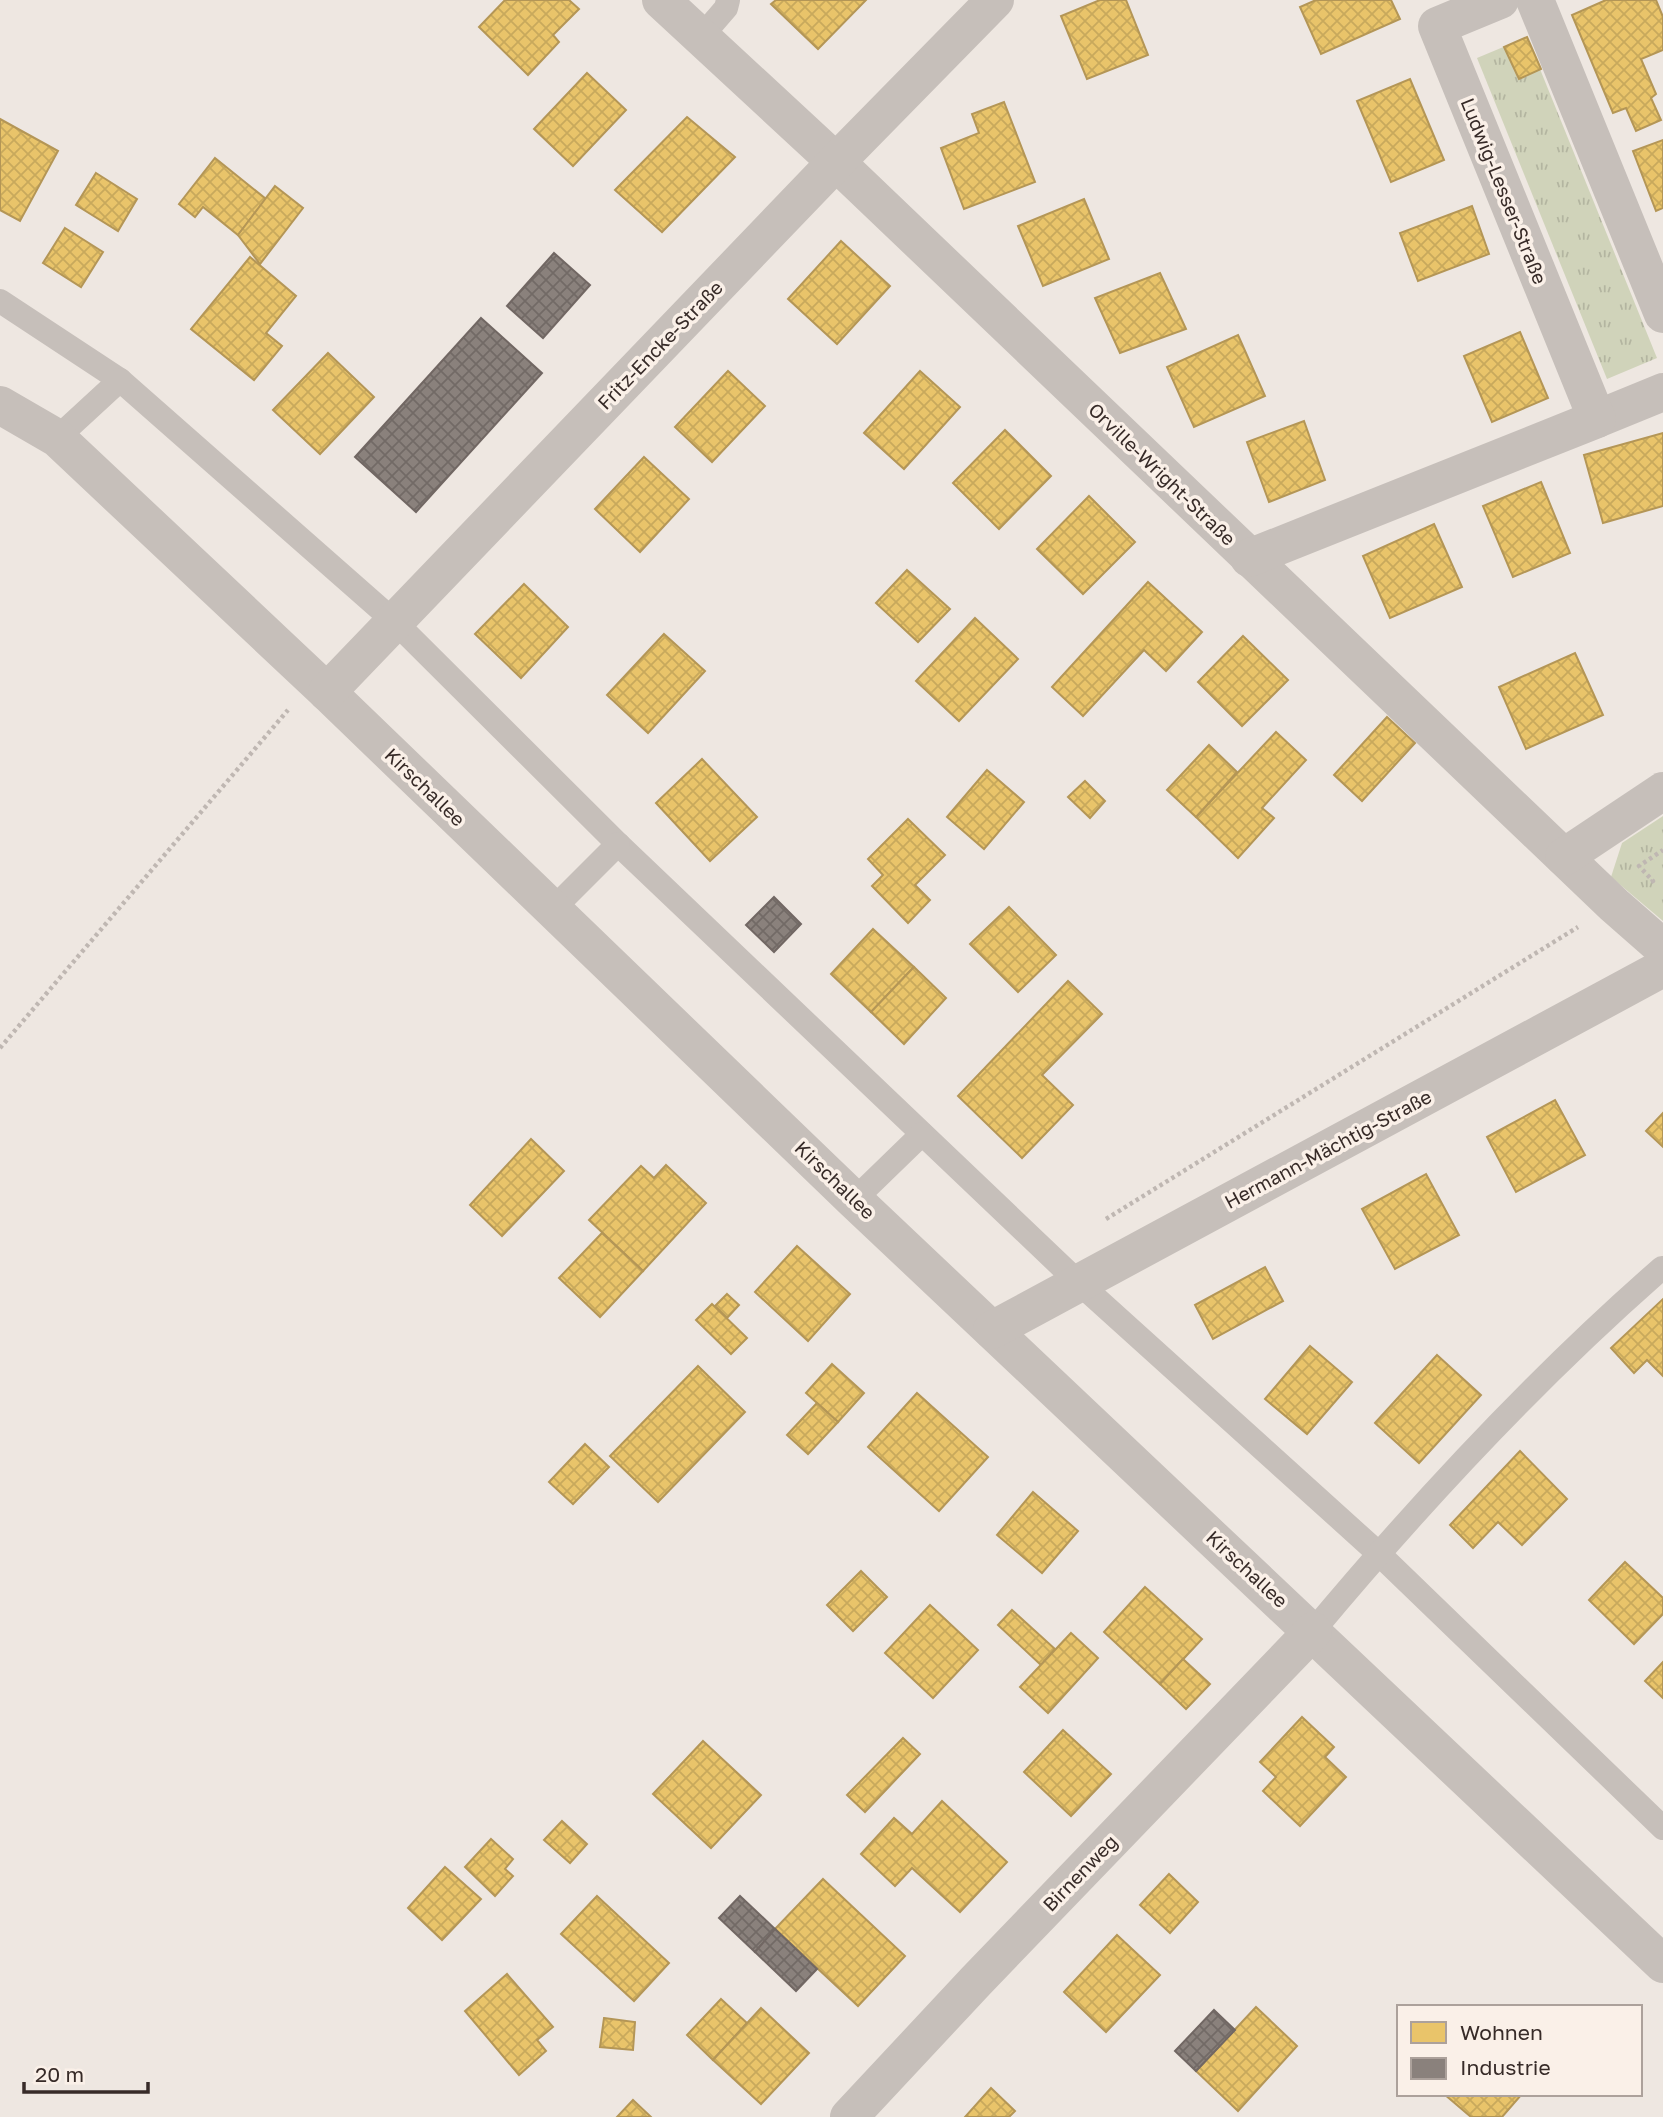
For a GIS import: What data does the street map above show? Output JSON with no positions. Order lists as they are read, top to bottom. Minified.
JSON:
{"streets":{"street":["Ludwig-Lesser-Straße","Fritz-Encke-Straße","Orville-Wright-Straße","Kirschallee","Hermann-Mächtig-Straße","Birnenweg"]},"crossings":[["Fritz-Encke-Straße","Orville-Wright-Straße"],["Fritz-Encke-Straße","Kirschallee"],["Kirschallee","Hermann-Mächtig-Straße"],["Kirschallee","Birnenweg"]],"legend":["Wohnen","Industrie"],"scale_bar":"20 m"}
